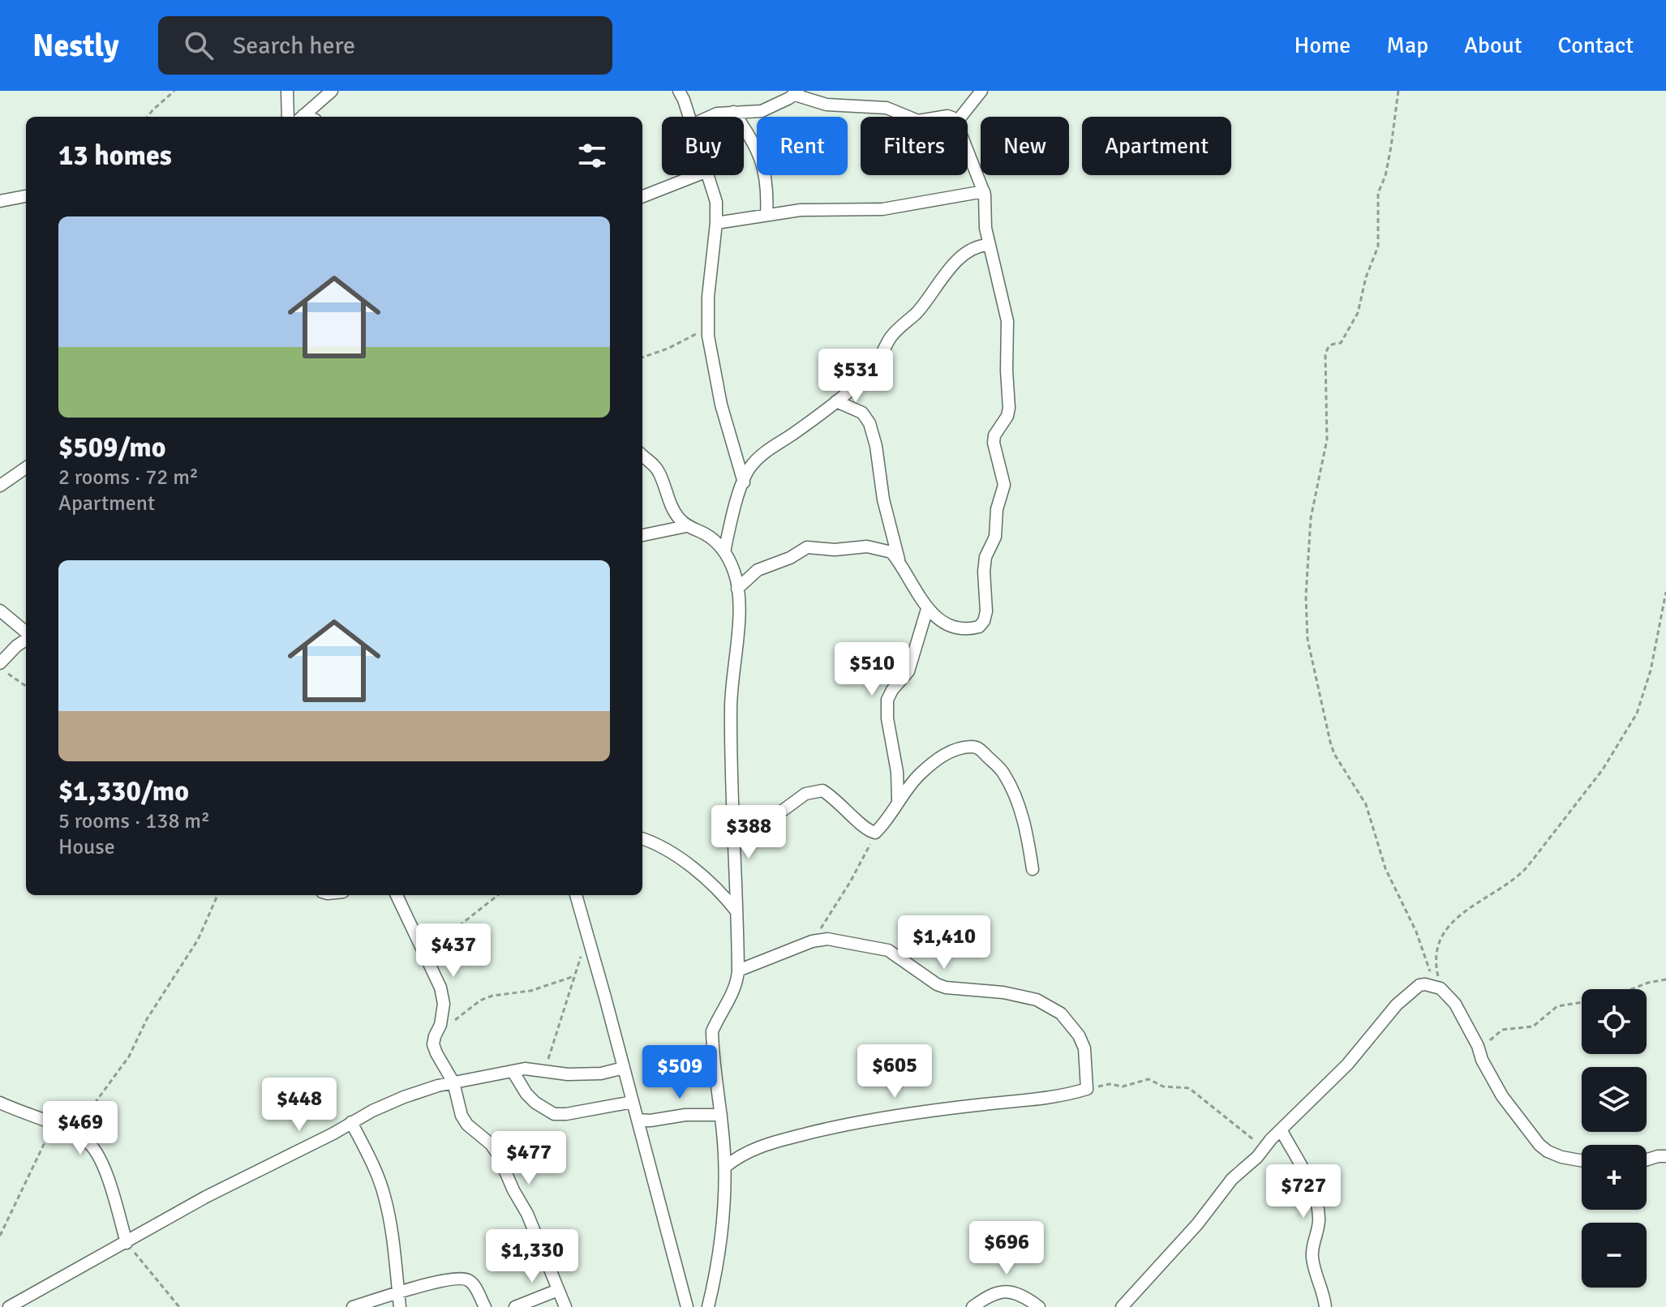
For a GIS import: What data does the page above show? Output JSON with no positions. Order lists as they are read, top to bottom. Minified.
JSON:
{"page":{"header":"Nestly","search":"Search here","nav":["Home","Map","About","Contact"],"chip":["Buy","Rent","Filters","New","Apartment"],"heading":"13 homes","list":[{"name":"$509/mo","note":"2 rooms · 72 m² · Apartment"},{"name":"$1,330/mo","note":"5 rooms · 138 m² · House"}],"price":["$531","$510","$388","$1,410","$437","$605","$509","$448","$469","$477","$727","$696","$1,330"],"map_buttons":["+","−"]}}
